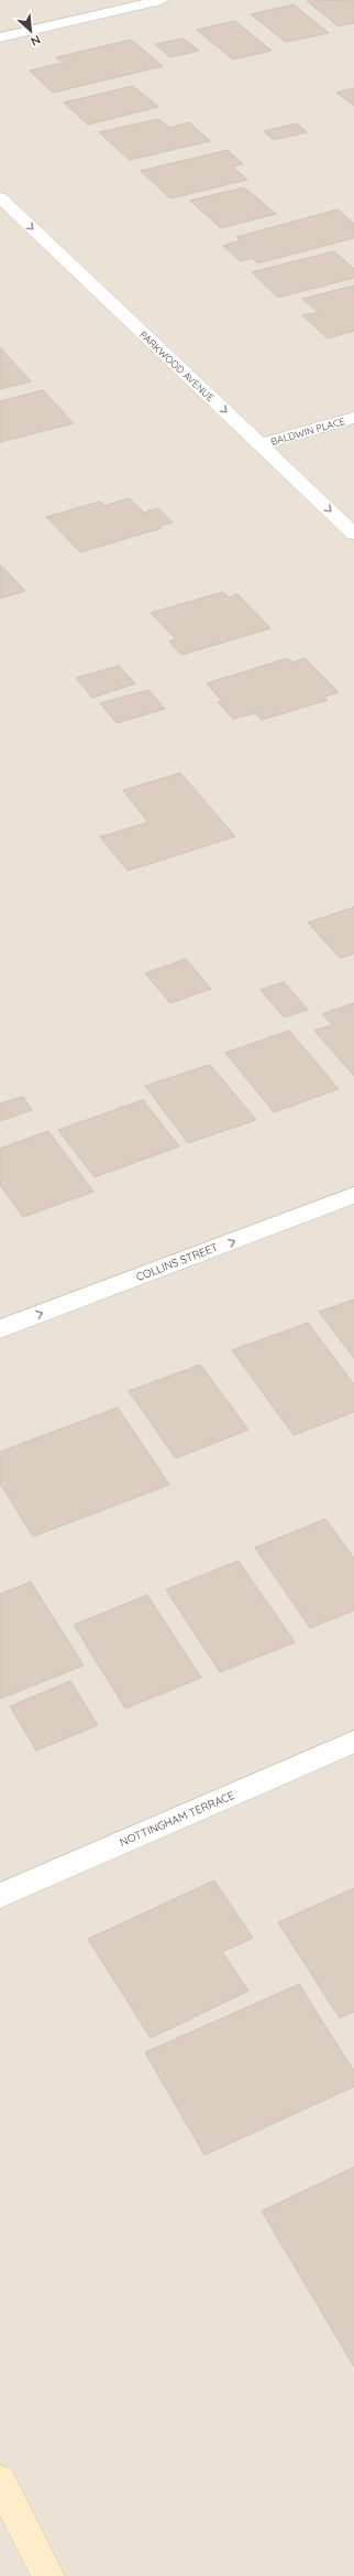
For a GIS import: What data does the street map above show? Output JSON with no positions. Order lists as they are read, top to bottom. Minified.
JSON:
{"streets":{"street":["PARKWOOD AVENUE","BALDWIN PLACE","COLLINS STREET","NOTTINGHAM TERRACE"]},"crossings":[["PARKWOOD AVENUE","BALDWIN PLACE"]],"one_way":["PARKWOOD AVENUE","COLLINS STREET"],"north":"bottom right"}
